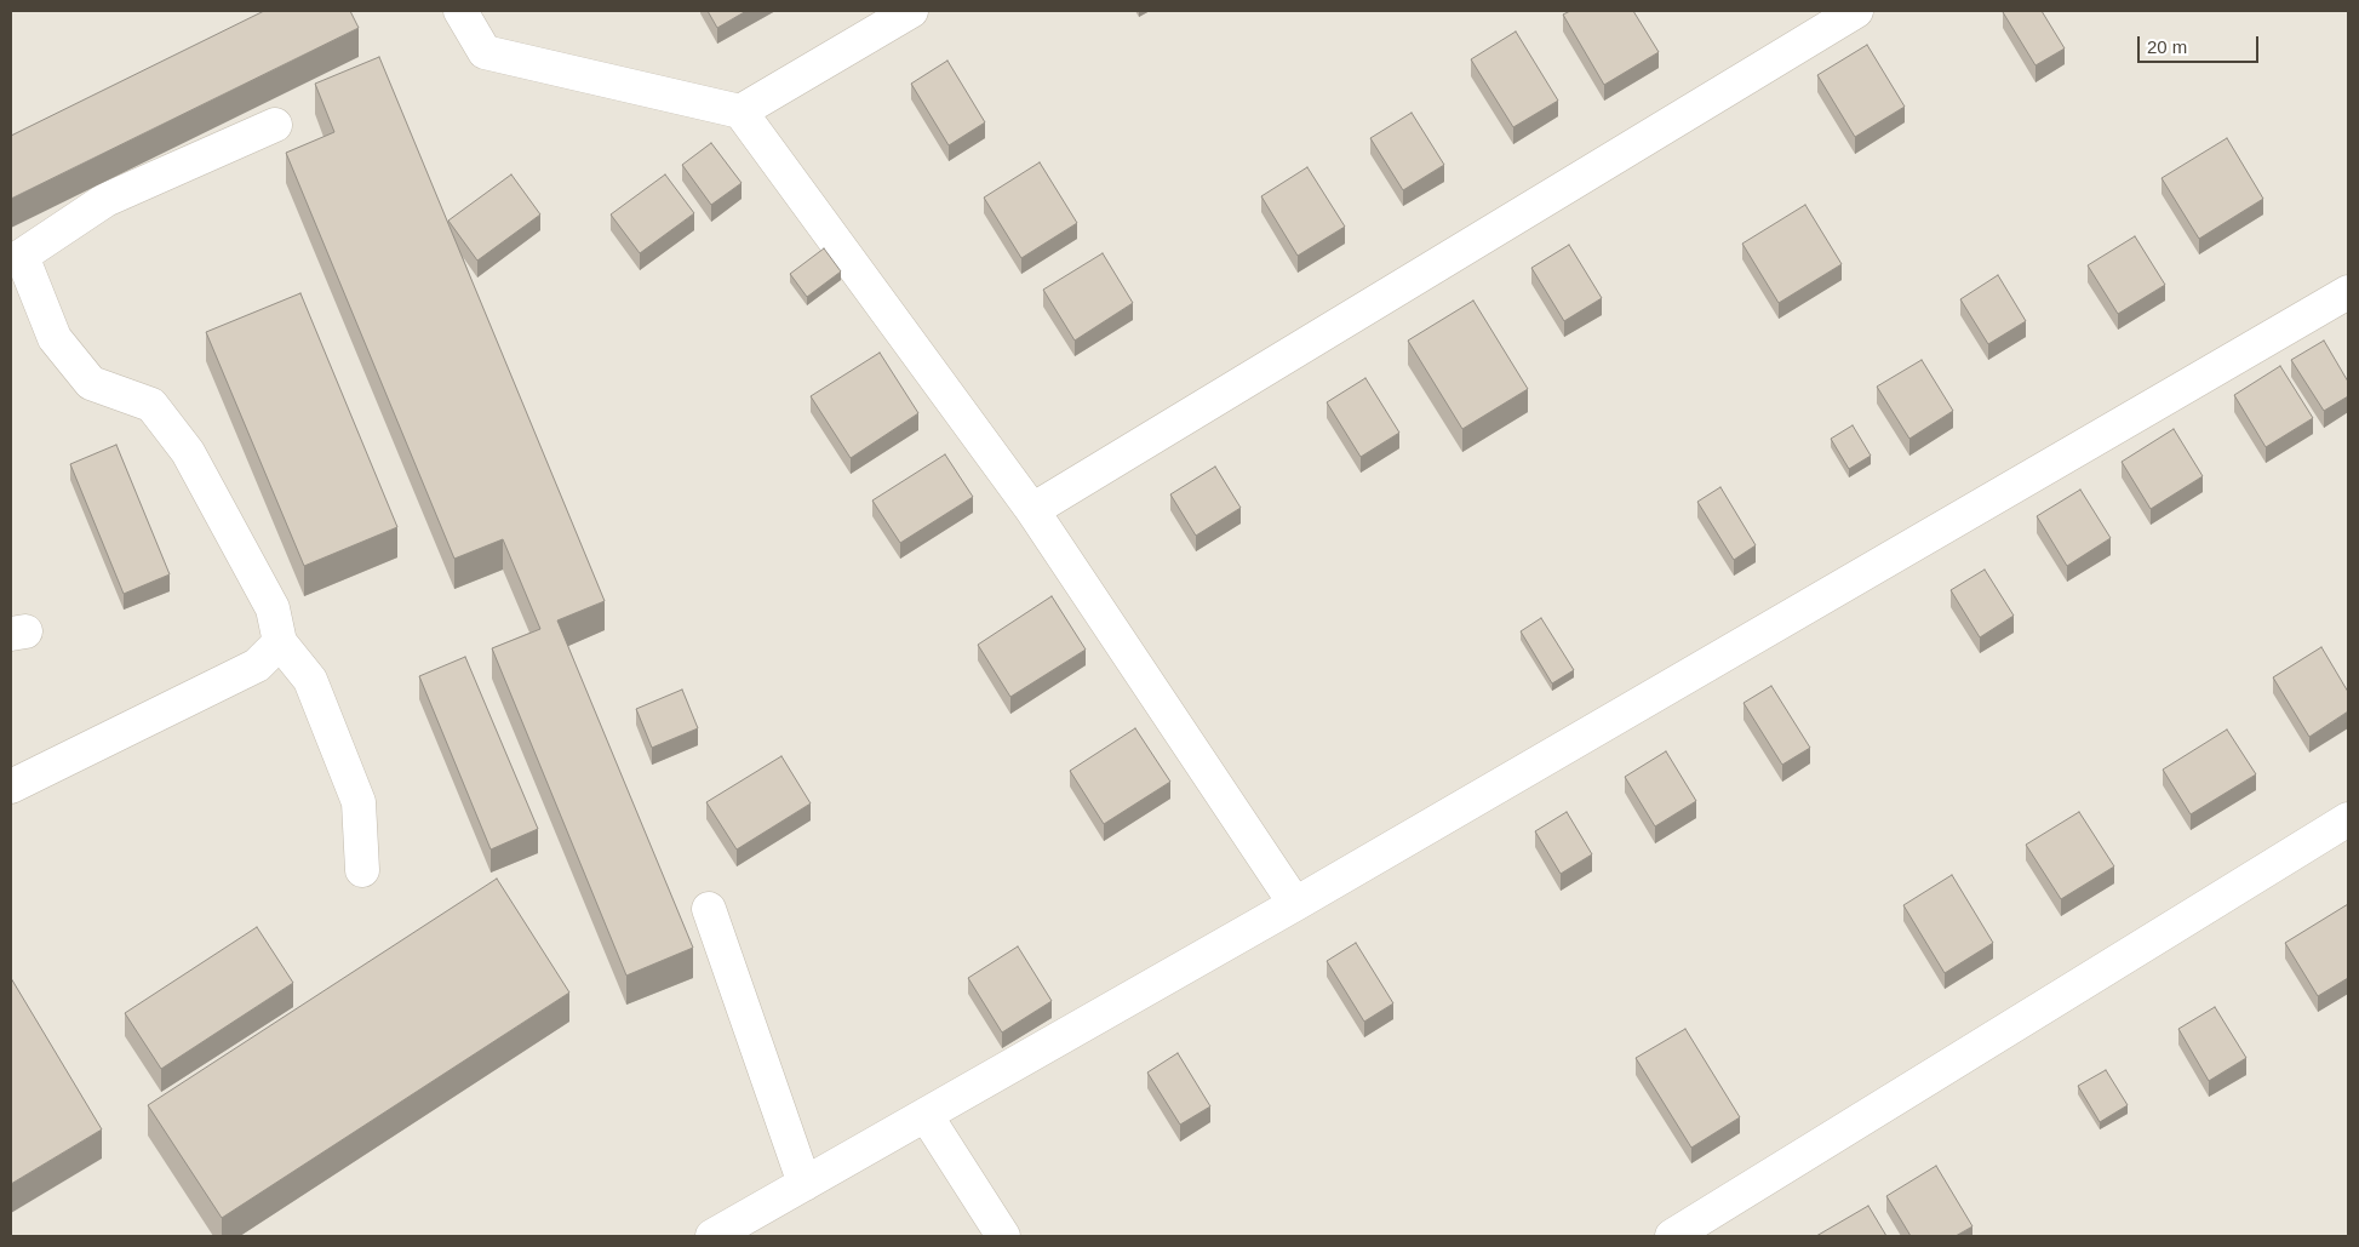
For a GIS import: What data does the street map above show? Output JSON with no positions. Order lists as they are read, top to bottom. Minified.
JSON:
{"scale_bar":"20 m"}
